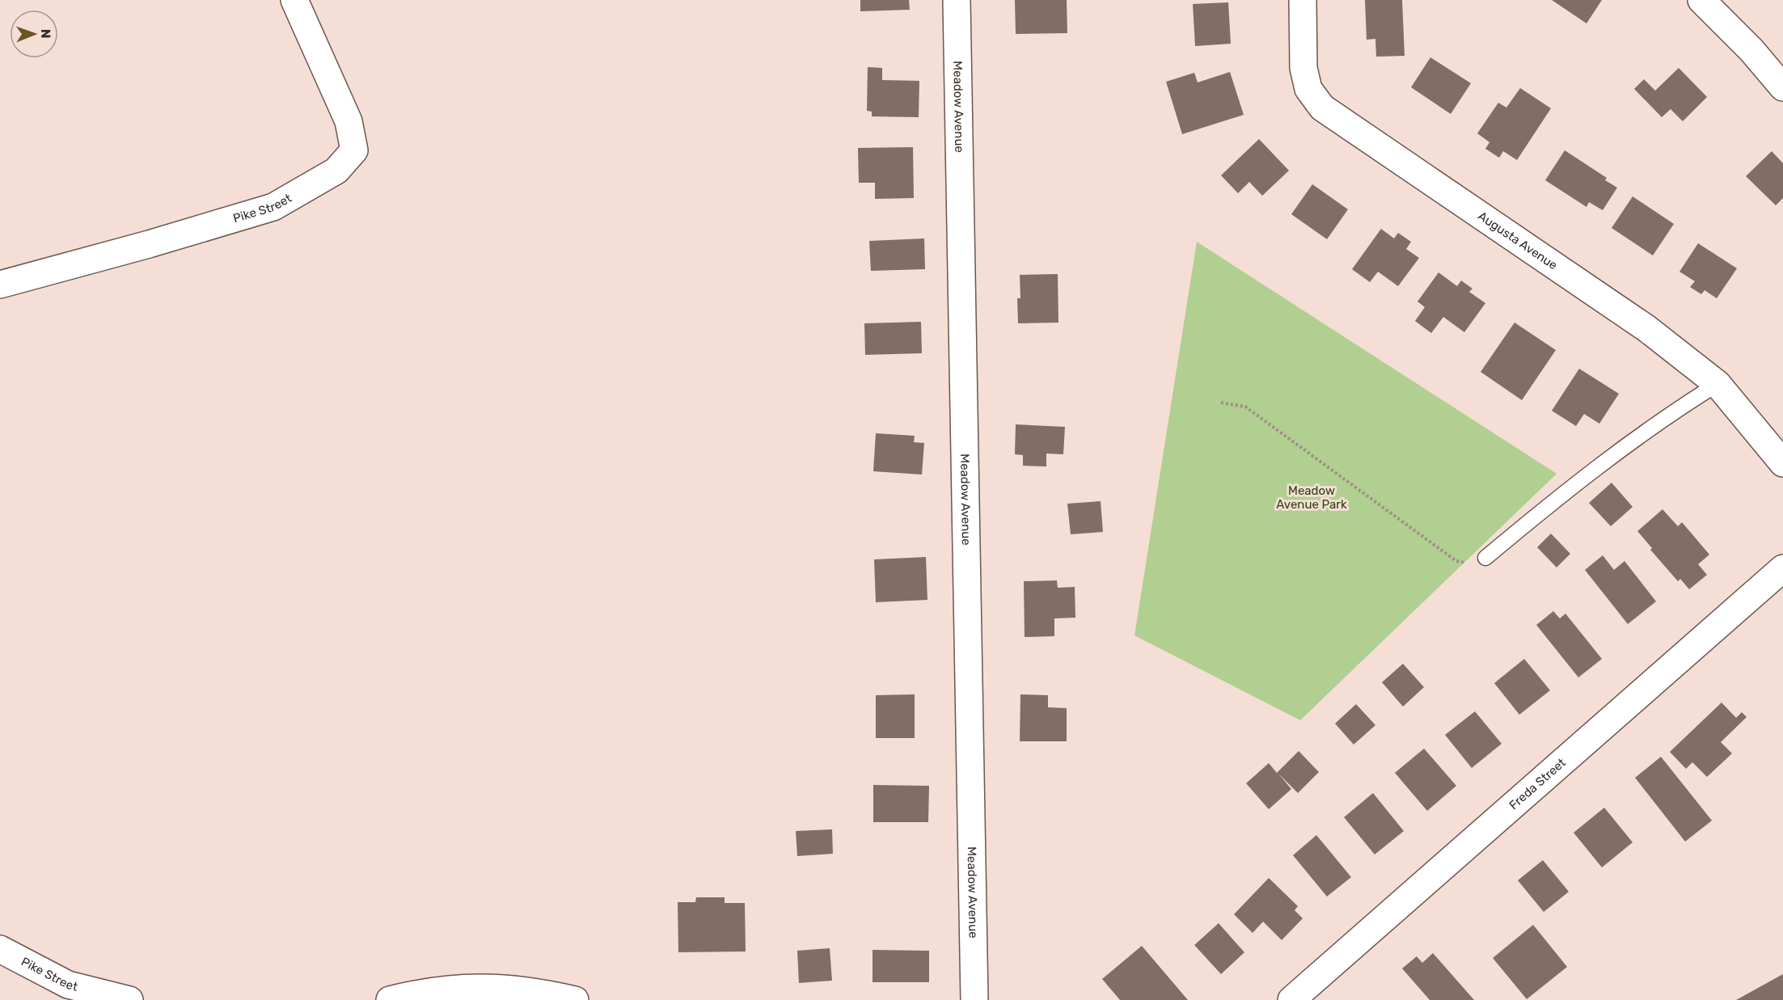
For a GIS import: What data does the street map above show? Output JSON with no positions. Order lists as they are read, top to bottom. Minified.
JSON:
{"streets":{"street":["Meadow Avenue","Pike Street","Augusta Avenue","Freda Street"]},"parks":["Meadow Avenue Park"],"north":"right"}
